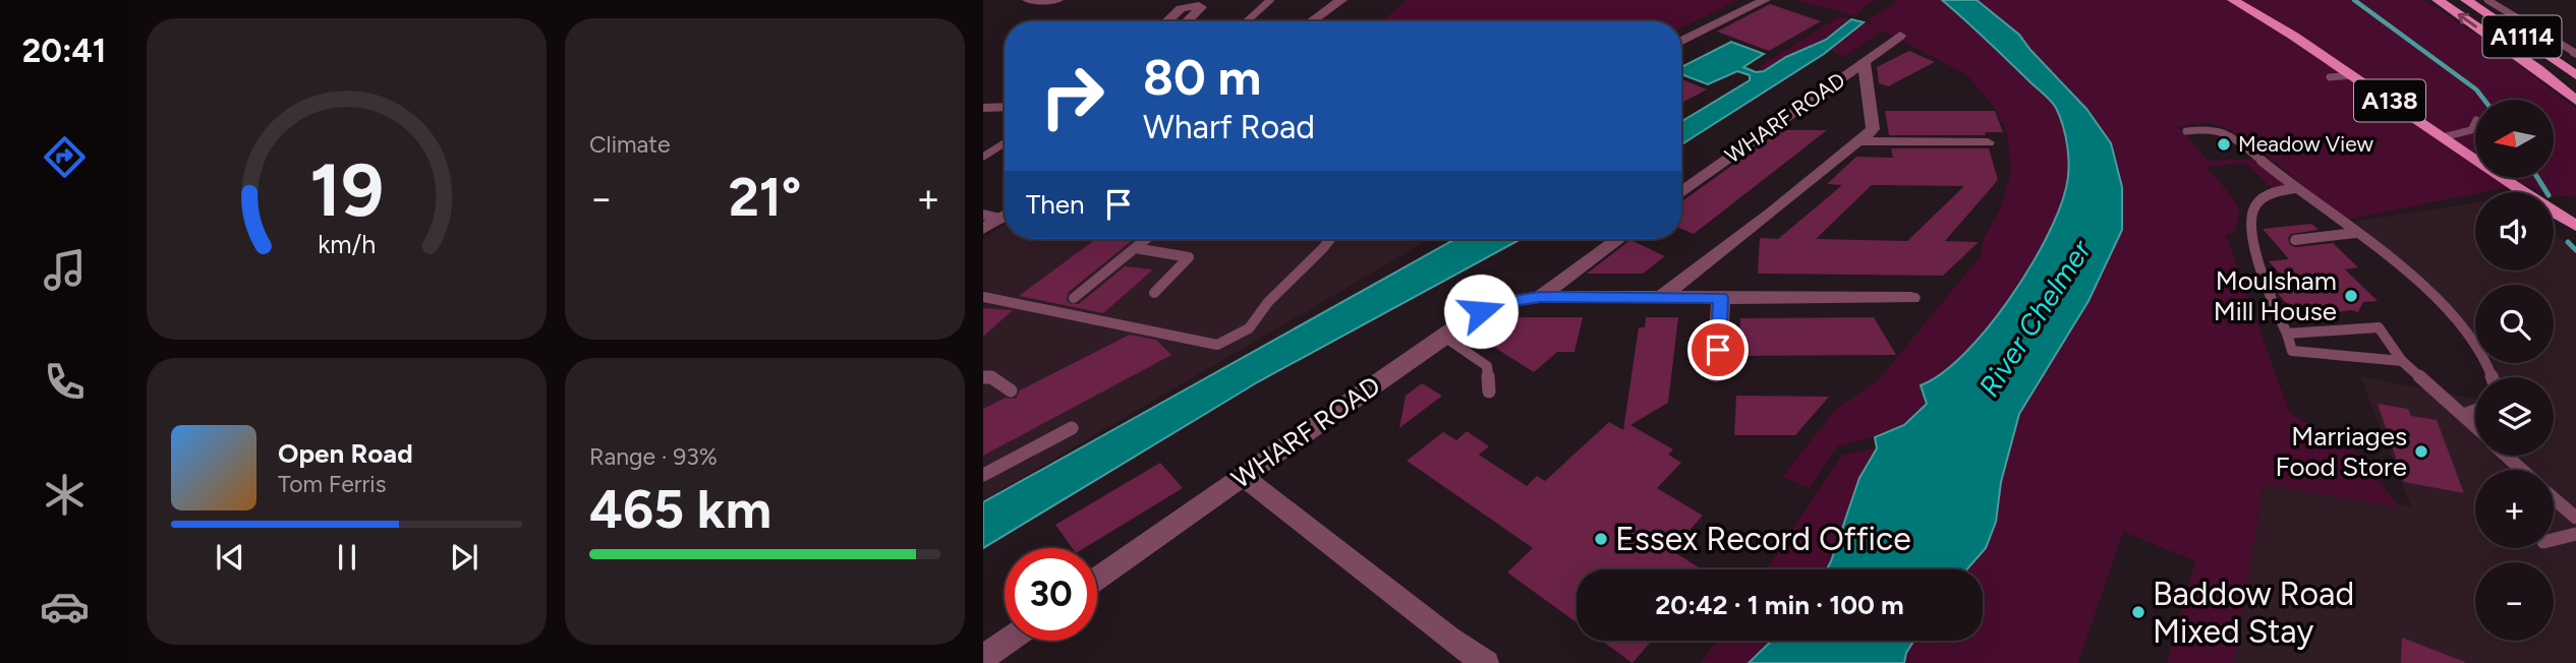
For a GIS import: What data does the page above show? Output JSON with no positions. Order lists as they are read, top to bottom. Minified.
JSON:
{"streets":{"main road":["A1114","A138"],"street":["WHARF ROAD"]},"water":["River Chelmer"],"places":["Meadow View","Moulsham Mill House","Marriages Food Store","Essex Record Office","Baddow Road Mixed Stay"],"north":"left","page":{"tabs":"20:41","tile":["Climate",["Range · 93%","465 km"]],"turn":["80 m","Wharf Road"],"map_buttons":["+","−"],"heat":["−","21°","+"],"then":"Then","song":["Open Road","Tom Ferris"],"limit":"30","trip":"20:42 · 1 min · 100 m","gauge":["19","km/h"]}}
